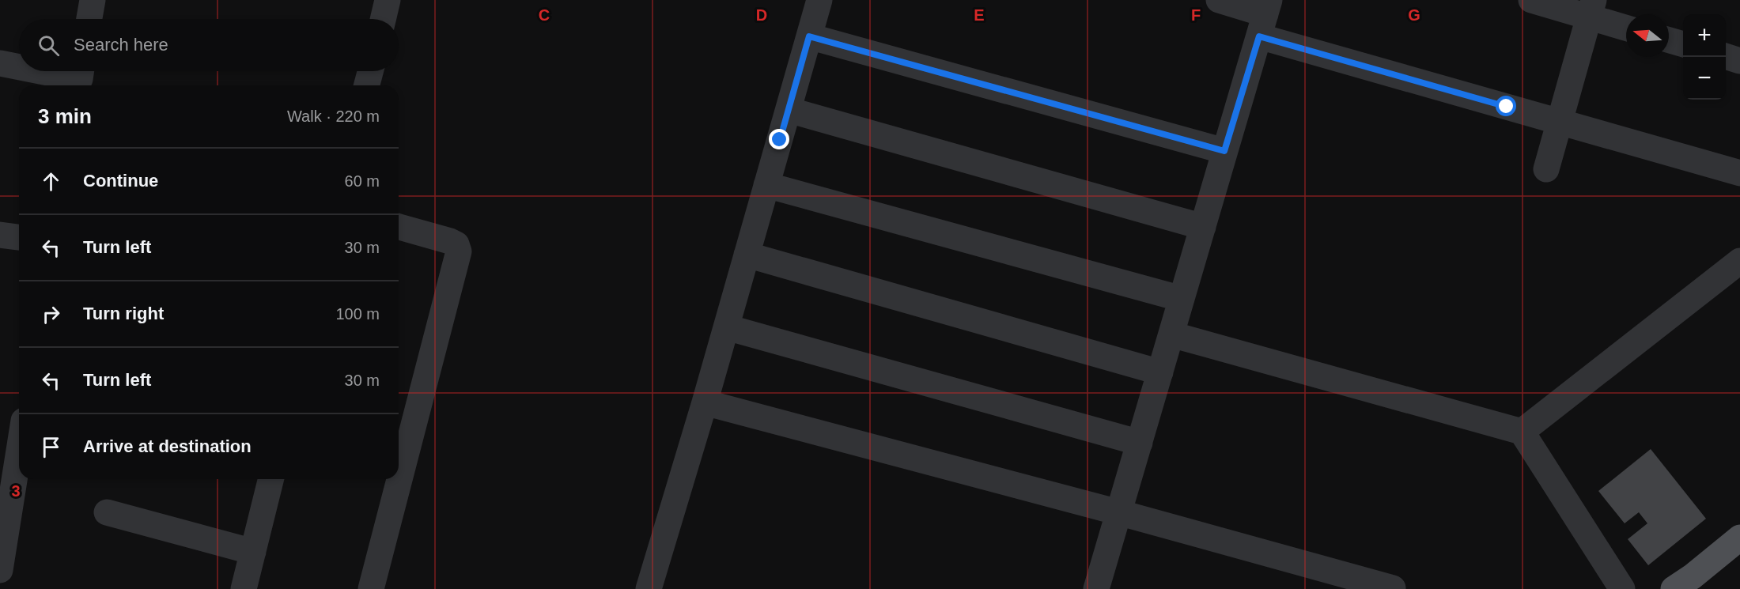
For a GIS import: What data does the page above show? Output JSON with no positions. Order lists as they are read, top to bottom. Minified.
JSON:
{"north":"left","page":{"map_buttons":["+","−"],"search":"Search here","heading":["3 min","Walk · 220 m"],"list":[["Continue","60 m"],["Turn left","30 m"],["Turn right","100 m"],["Turn left","30 m"],"Arrive at destination"]},"grid":{"columns":["C","D","E","F","G"],"rows":["3"]}}
